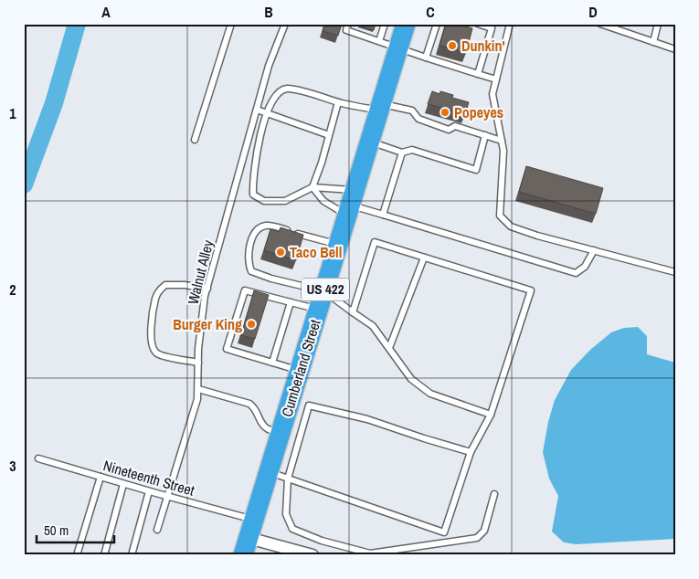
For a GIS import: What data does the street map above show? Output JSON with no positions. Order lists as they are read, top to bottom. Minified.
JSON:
{"streets":{"highway":["US 422","Cumberland Street"],"lane":["Walnut Alley","Nineteenth Street"]},"crossings":[["Walnut Alley","Nineteenth Street"],["Cumberland Street","Nineteenth Street"]],"places":["Dunkin'","Popeyes","Taco Bell","Burger King"],"scale_bar":"50 m","grid":{"columns":["A","B","C","D"],"rows":["1","2","3"]}}
